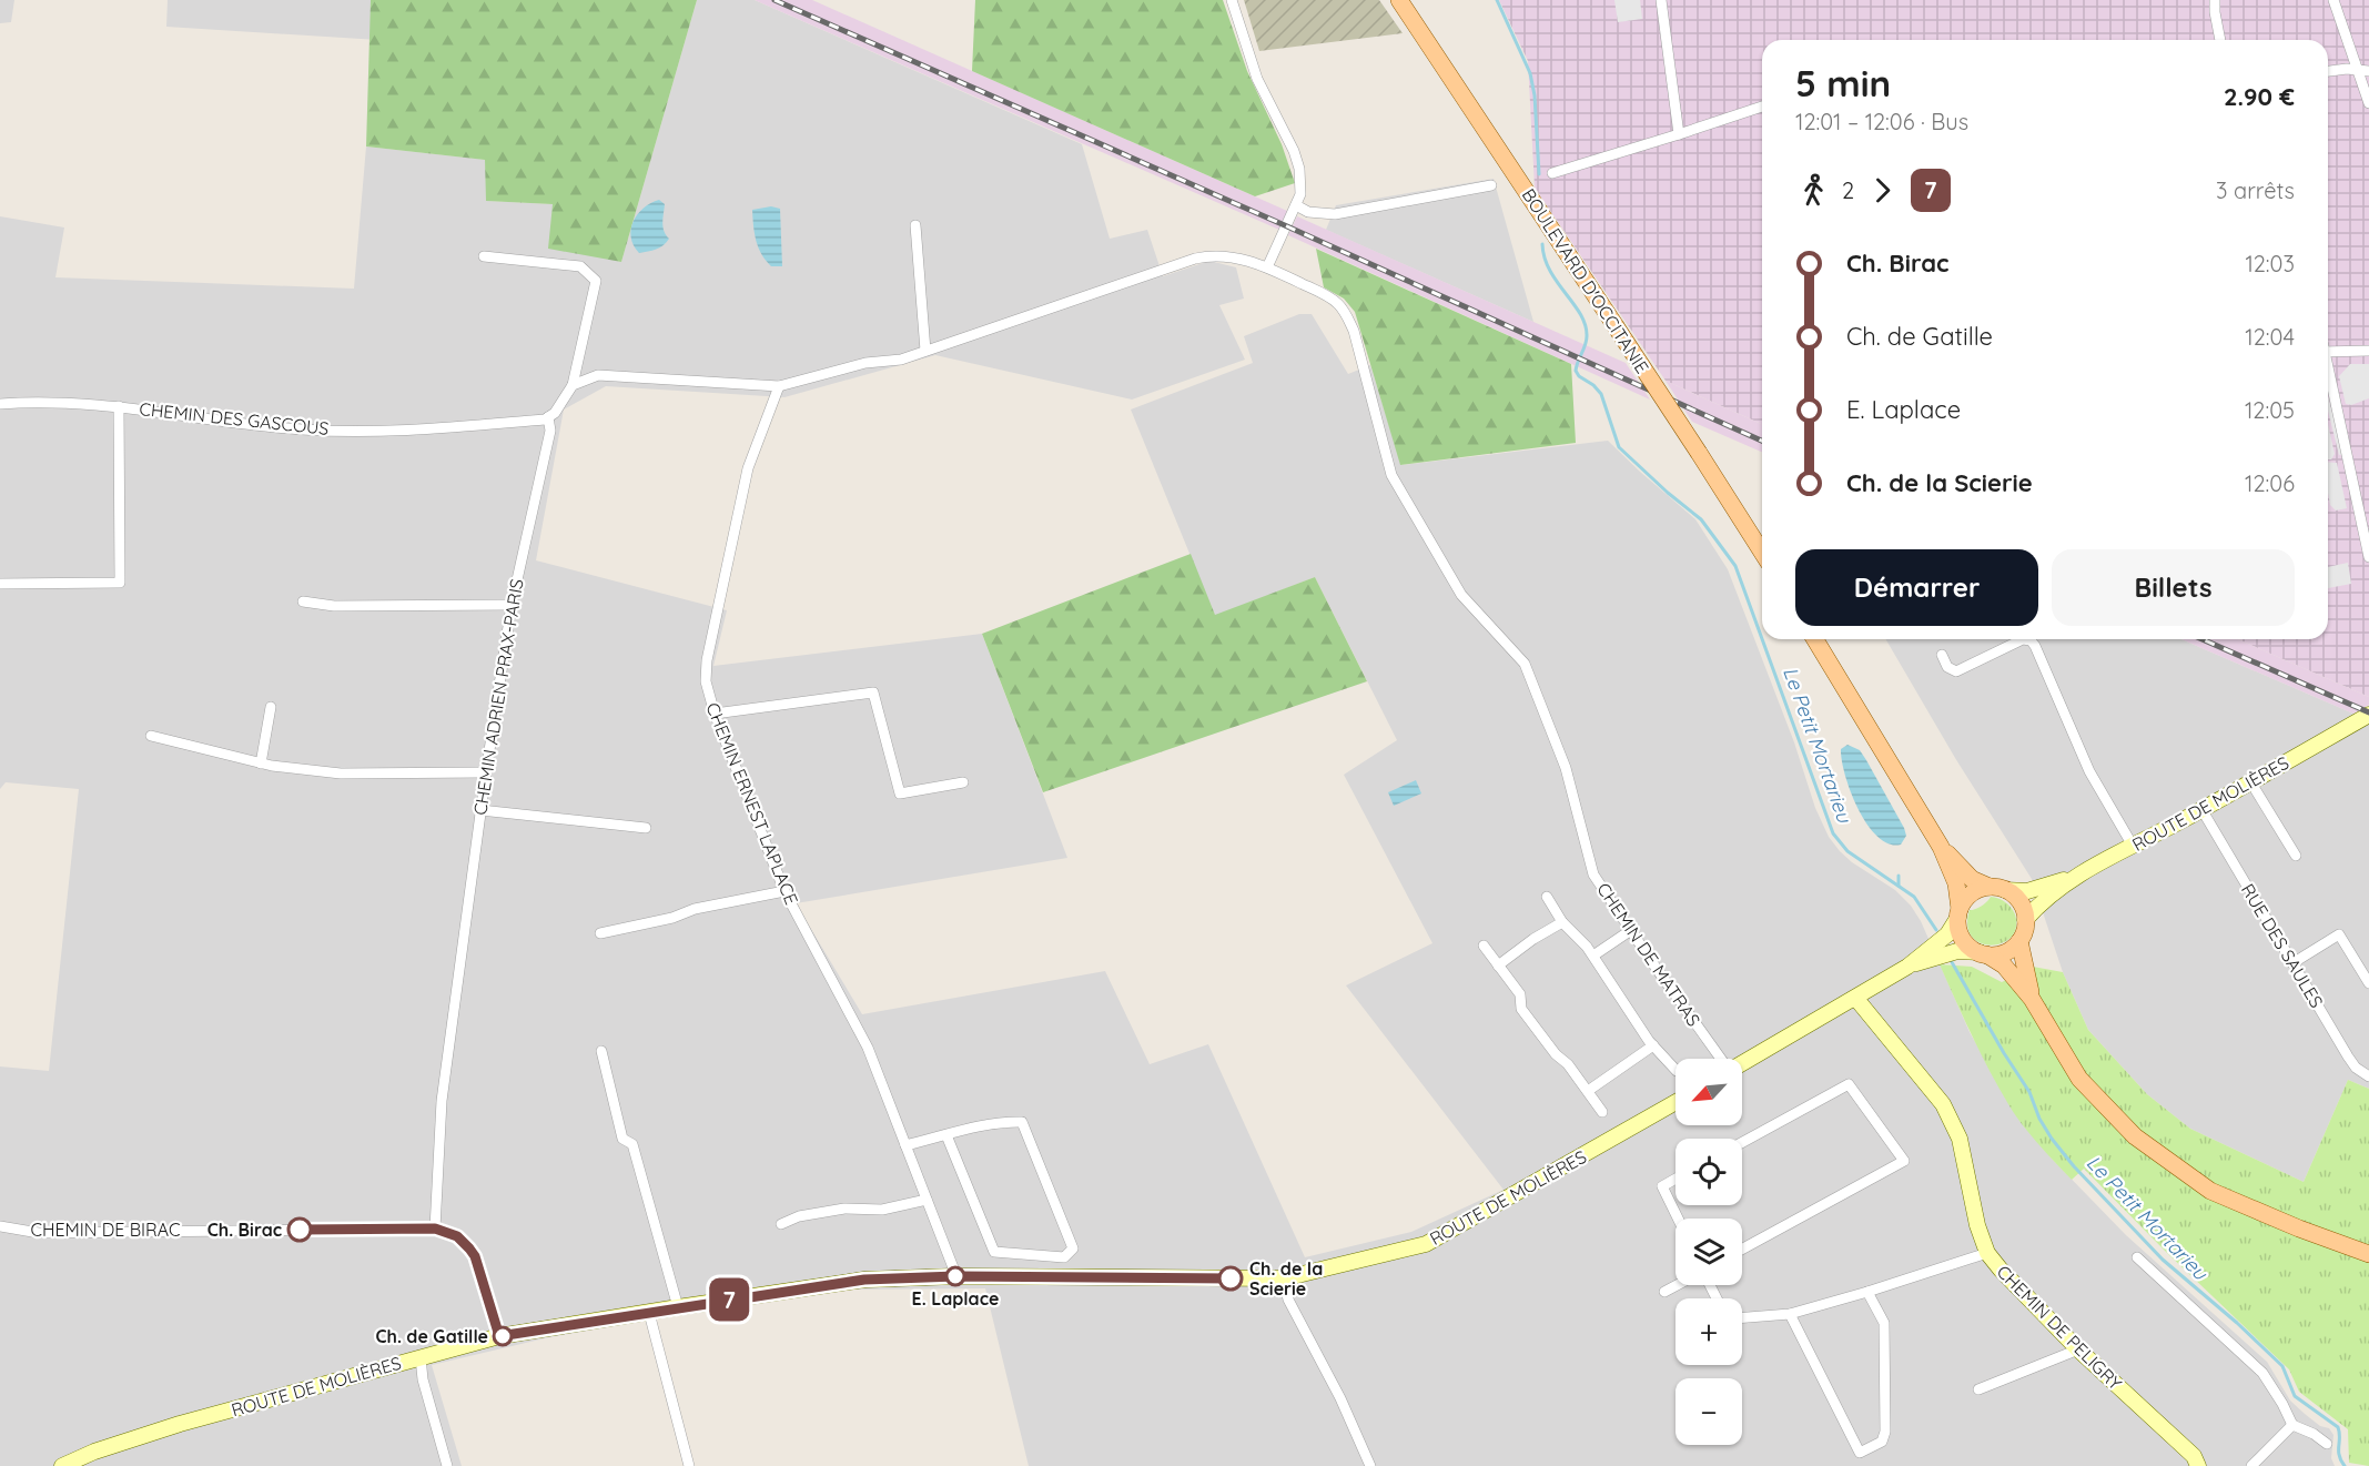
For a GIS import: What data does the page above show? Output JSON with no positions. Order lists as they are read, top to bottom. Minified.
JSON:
{"streets":{"main road":["BOULEVARD D'OCCITANIE","ROUTE DE MOLIÈRES","CHEMIN DE PELIGRY"],"street":["CHEMIN DES GASCOUS","CHEMIN ADRIEN PRAX-PARIS","CHEMIN ERNEST LAPLACE","RUE DES SAULES","CHEMIN DE MATRAS","CHEMIN DE BIRAC"]},"crossings":[["CHEMIN DES GASCOUS","CHEMIN ADRIEN PRAX-PARIS"],["CHEMIN ADRIEN PRAX-PARIS","CHEMIN DE BIRAC"],["CHEMIN ERNEST LAPLACE","ROUTE DE MOLIÈRES"],["CHEMIN ERNEST LAPLACE","CHEMIN DE MATRAS"],["ROUTE DE MOLIÈRES","RUE DES SAULES"],["ROUTE DE MOLIÈRES","CHEMIN DE BIRAC"]],"water":["Le Petit Mortarieu"],"places":["Ch. Birac","E. Laplace","Ch. de la Scierie","Ch. de Gatille"],"lines":["bus line 7"],"north":"bottom left","page":{"on_map":"7","heading":["5 min","12:01 – 12:06 · Bus","2.90 €"],"legs":["2","7","3 arrêts"],"list":[{"name":"Ch. Birac","value":"12:03"},{"name":"Ch. de Gatille","value":"12:04"},{"name":"E. Laplace","value":"12:05"},{"name":"Ch. de la Scierie","value":"12:06"}],"buttons":["Démarrer","Billets"],"map_buttons":["+","−"]}}
